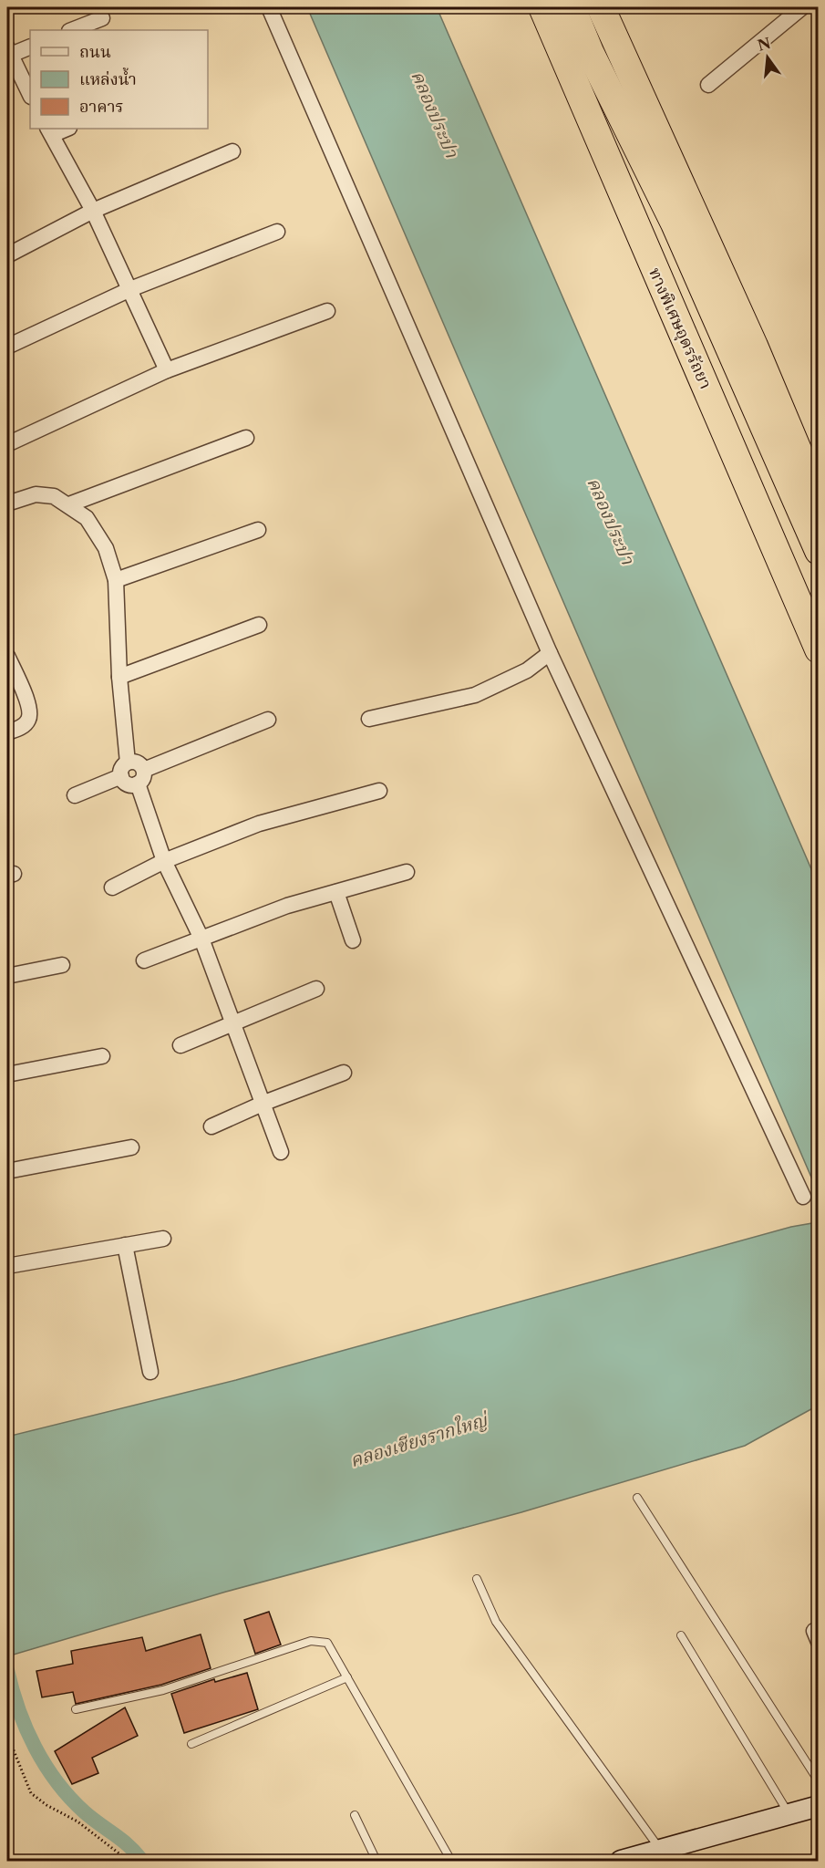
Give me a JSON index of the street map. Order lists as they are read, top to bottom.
{
  "streets": {
    "highway": ["ทางพิเศษอุดรรัถยา"]
  },
  "water": ["คลองประปา", "คลองเชียงรากใหญ่"],
  "legend": ["ถนน", "แหล่งน้ำ", "อาคาร"],
  "north": "top"
}
